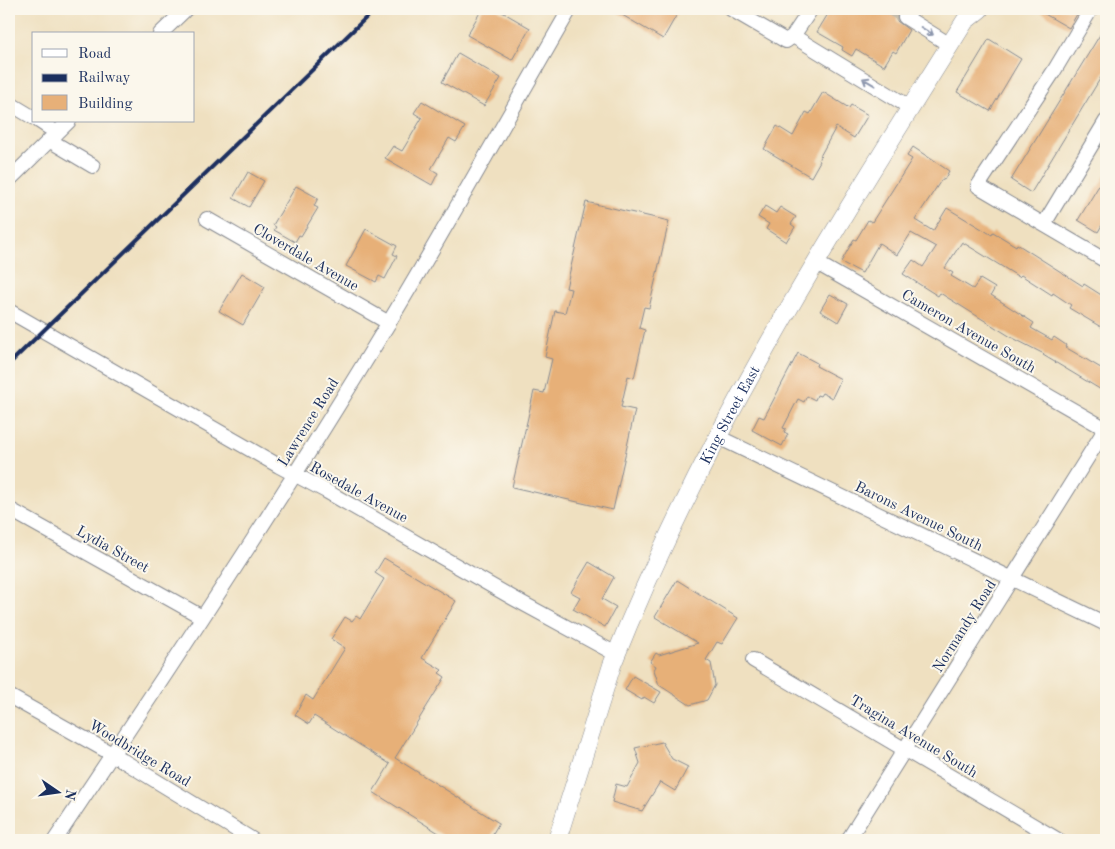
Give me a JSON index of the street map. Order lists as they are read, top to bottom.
{
  "streets": {
    "main road": ["King Street East"],
    "street": [
      "Cloverdale Avenue",
      "Cameron Avenue South",
      "Lawrence Road",
      "Rosedale Avenue",
      "Barons Avenue South",
      "Lydia Street",
      "Normandy Road",
      "Tragina Avenue South",
      "Woodbridge Road"
    ]
  },
  "crossings": [
    ["Cloverdale Avenue", "Lawrence Road"],
    ["Cameron Avenue South", "King Street East"],
    ["Cameron Avenue South", "Normandy Road"],
    ["King Street East", "Rosedale Avenue"],
    ["King Street East", "Barons Avenue South"],
    ["Lawrence Road", "Rosedale Avenue"],
    ["Lawrence Road", "Lydia Street"],
    ["Lawrence Road", "Woodbridge Road"],
    ["Barons Avenue South", "Normandy Road"],
    ["Normandy Road", "Tragina Avenue South"]
  ],
  "legend": ["Road", "Railway", "Building"],
  "north": "right"
}
